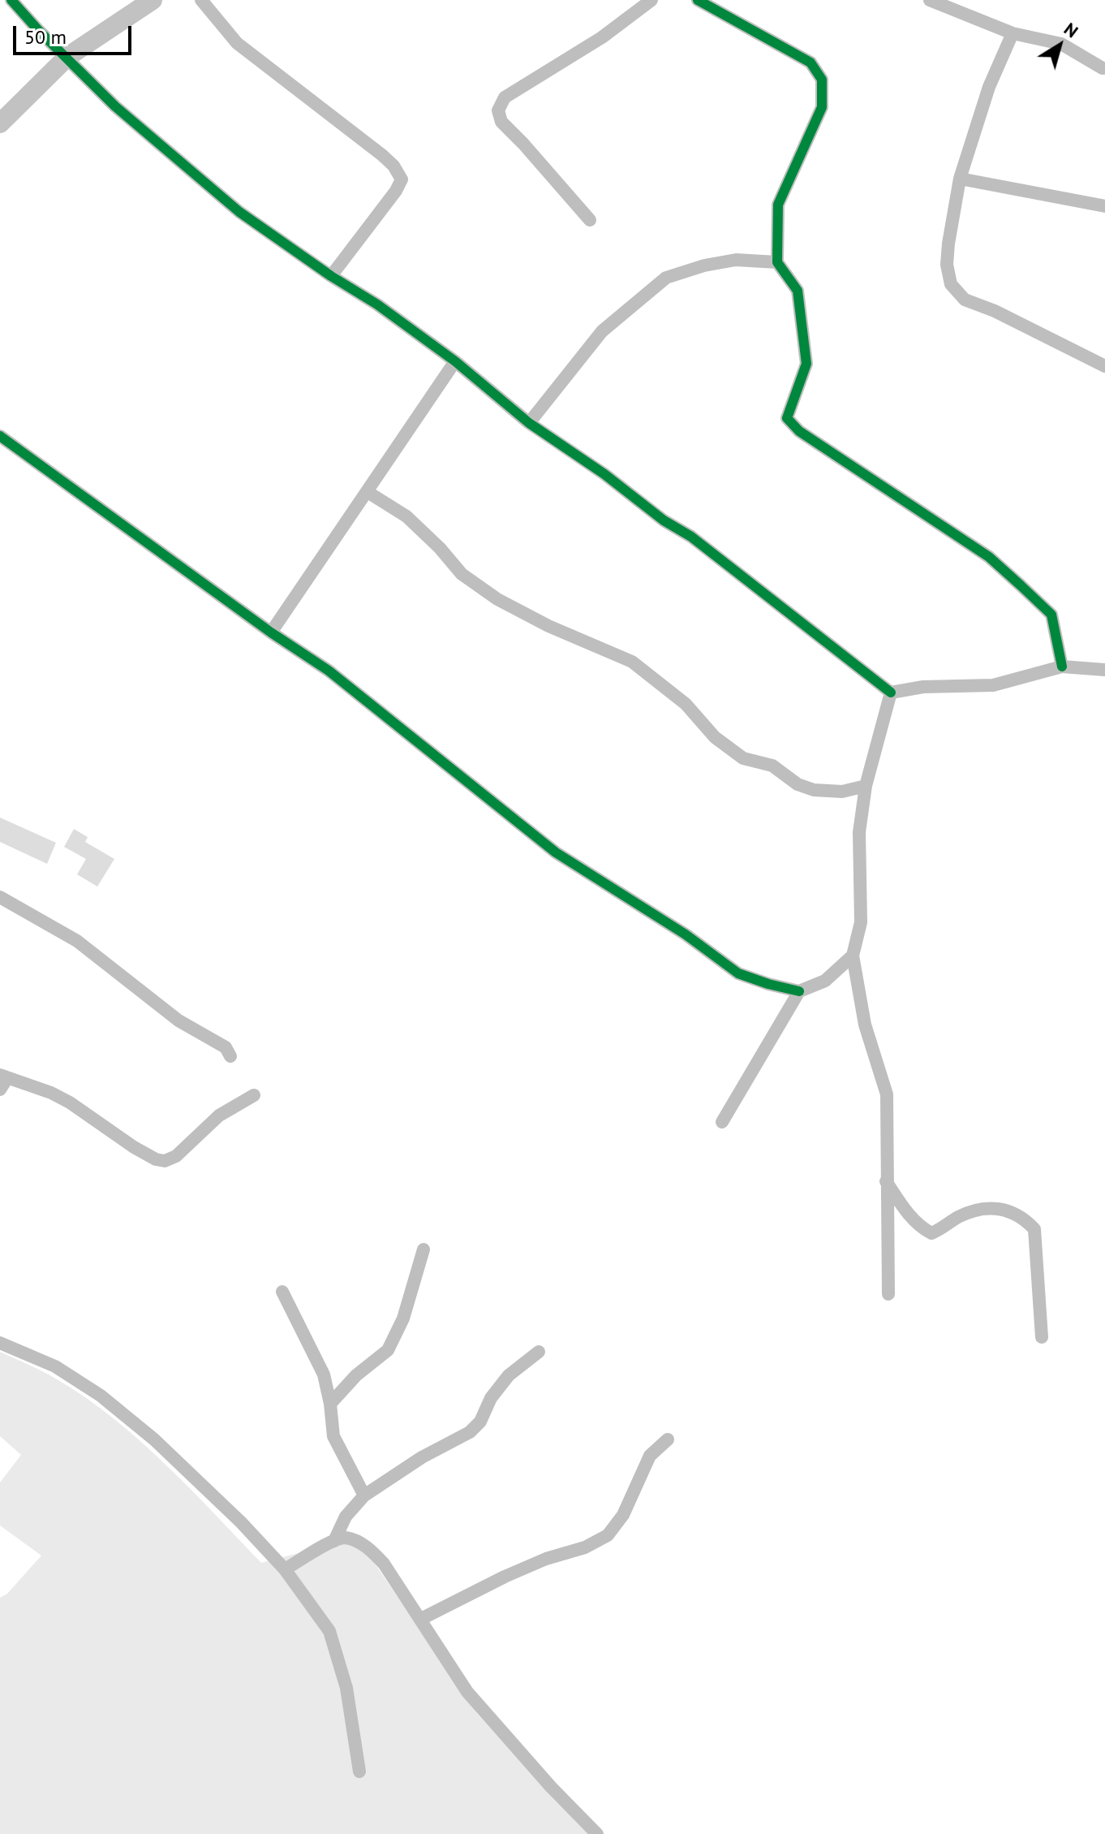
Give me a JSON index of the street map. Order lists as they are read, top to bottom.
{
  "scale_bar": "50 m",
  "north": "top right"
}
